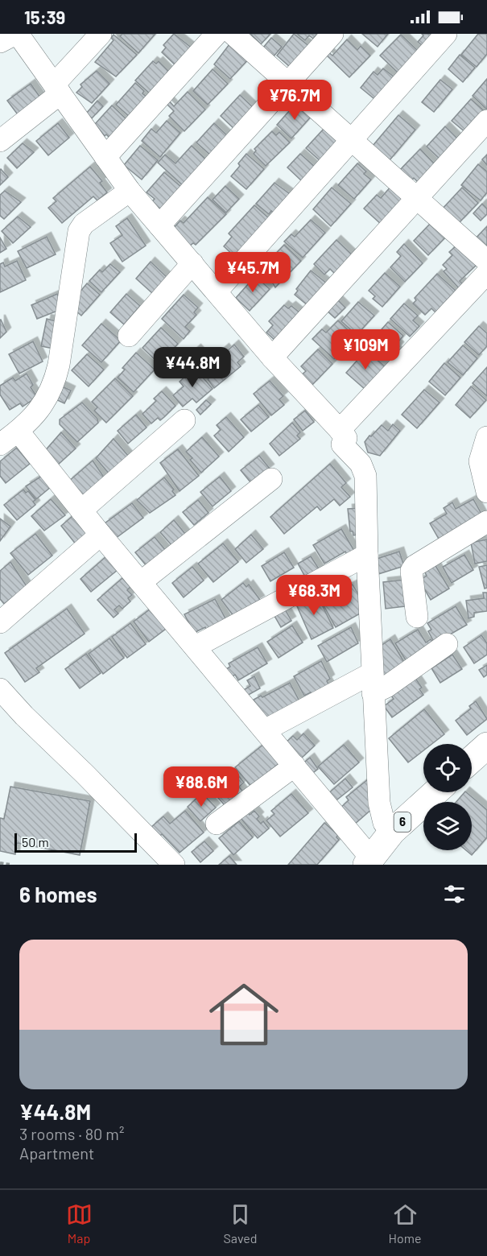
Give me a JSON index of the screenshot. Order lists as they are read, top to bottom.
{
  "streets": {
    "main road": ["6"]
  },
  "scale_bar": "50 m",
  "page": {
    "status": "15:39",
    "price": [
      "¥76.7M",
      "¥45.7M",
      "¥109M",
      "¥44.8M",
      "¥68.3M",
      "¥88.6M"
    ],
    "scale": "50 m",
    "heading": "6 homes",
    "list": [
      {
        "name": "¥44.8M",
        "note": "3 rooms · 80 m² · Apartment"
      }
    ],
    "tabs": ["Map", "Saved", "Home"]
  }
}
